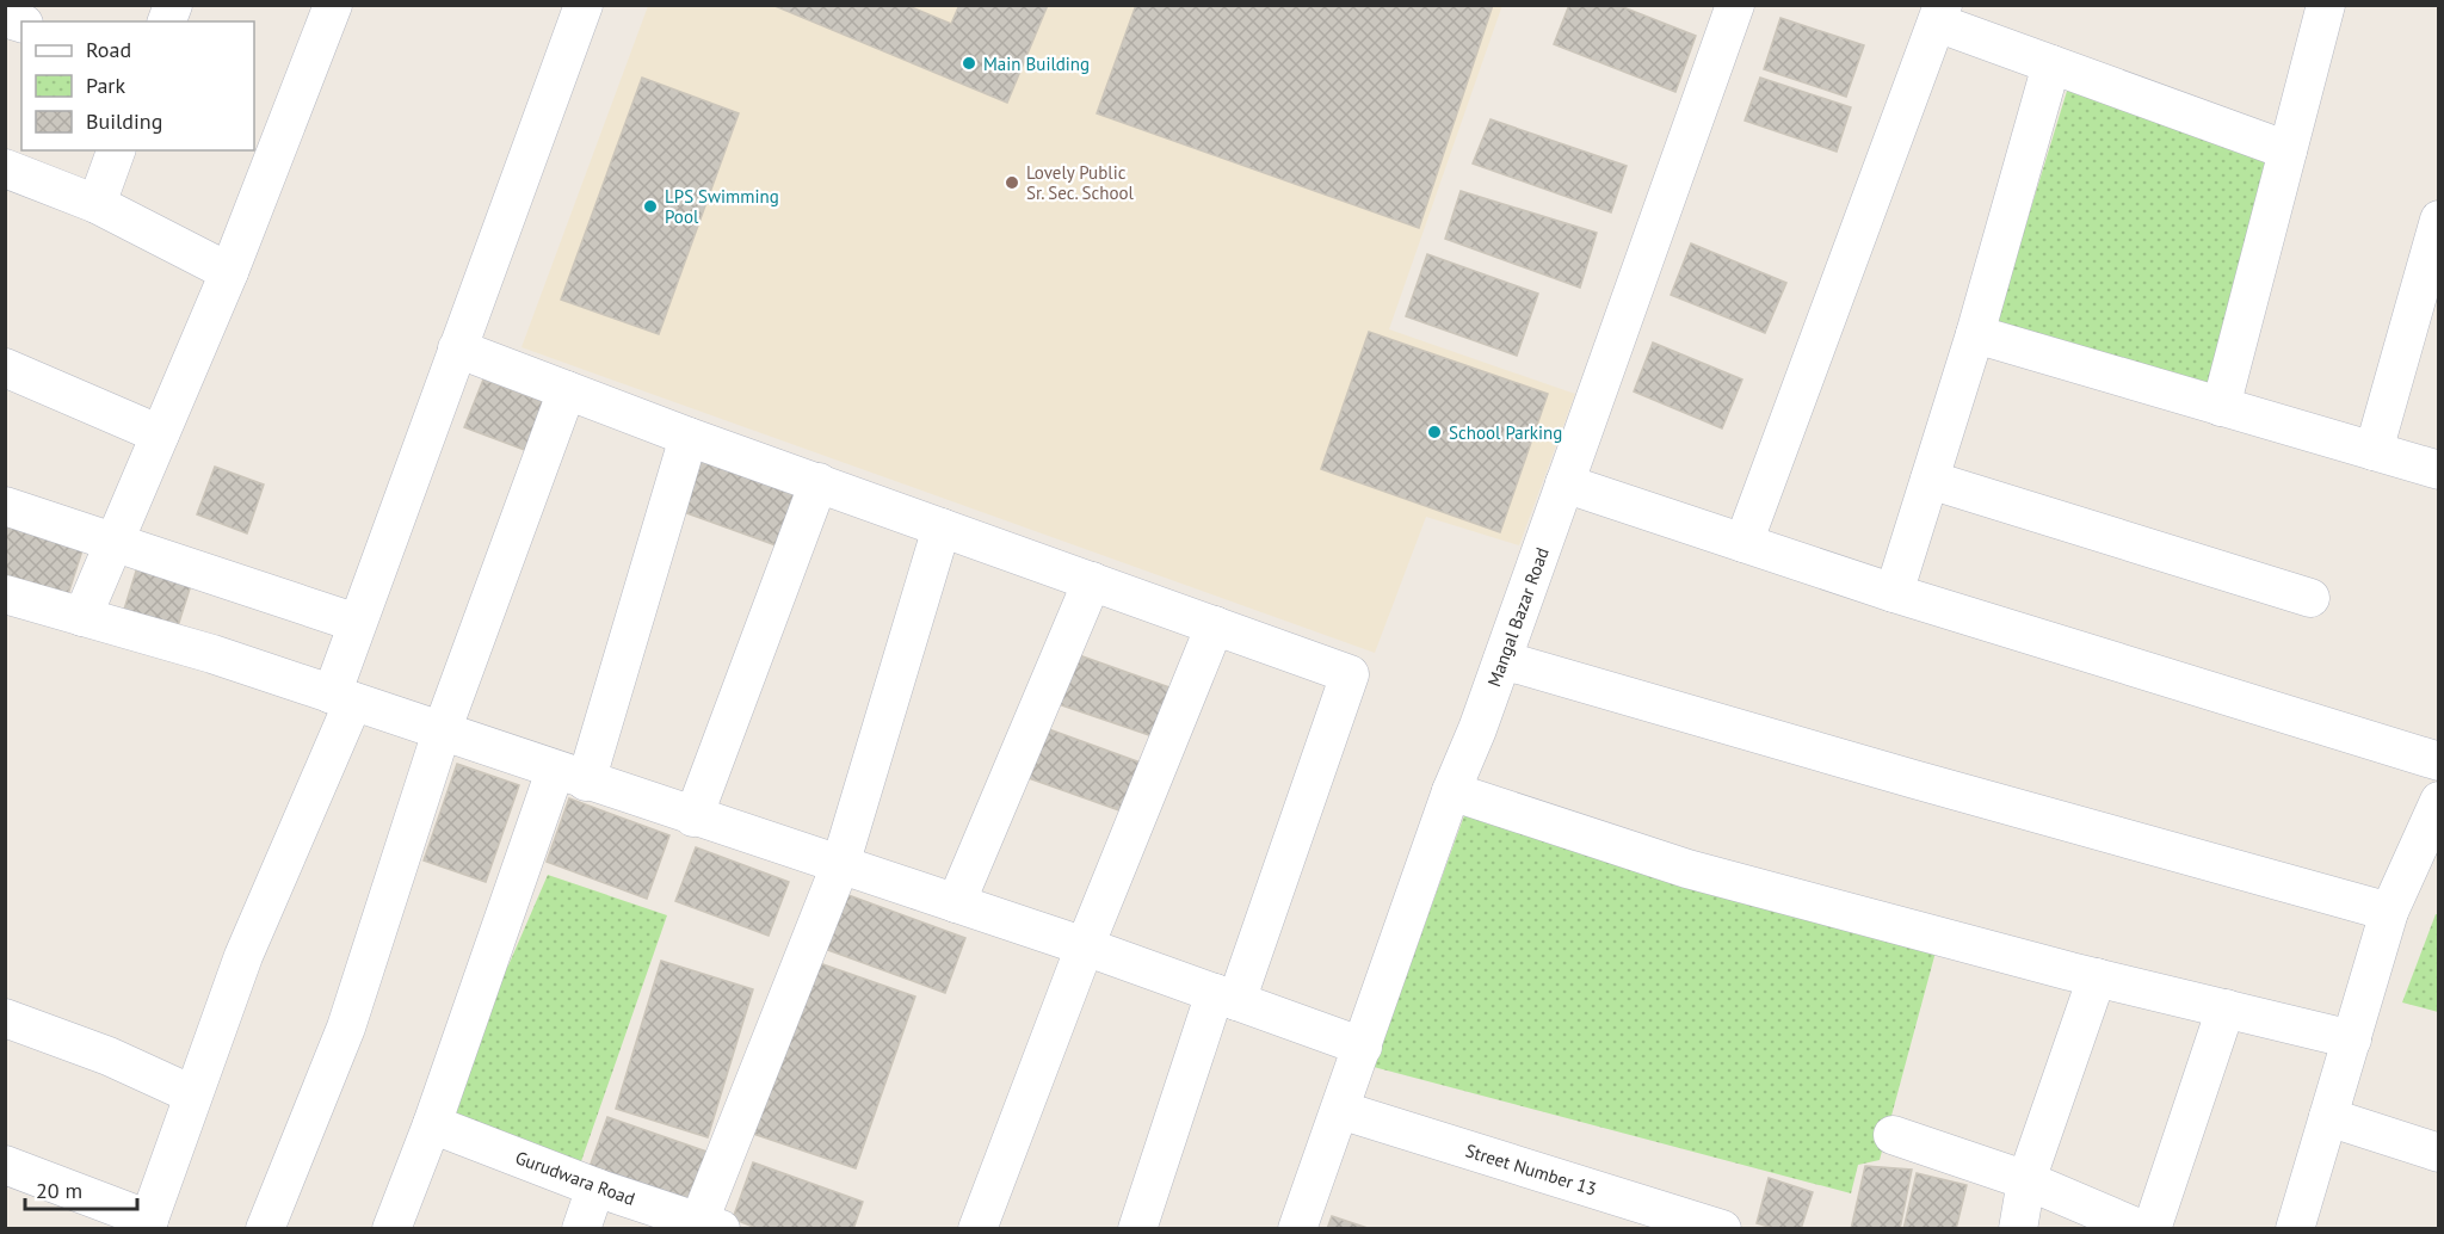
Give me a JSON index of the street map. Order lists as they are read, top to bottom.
{
  "streets": {
    "street": ["Mangal Bazar Road", "Street Number 13", "Gurudwara Road"]
  },
  "crossings": [
    ["Mangal Bazar Road", "Street Number 13"]
  ],
  "places": [
    "Main Building",
    "Lovely Public Sr. Sec. School",
    "LPS Swimming Pool",
    "School Parking"
  ],
  "legend": ["Road", "Park", "Building"],
  "scale_bar": "20 m"
}
